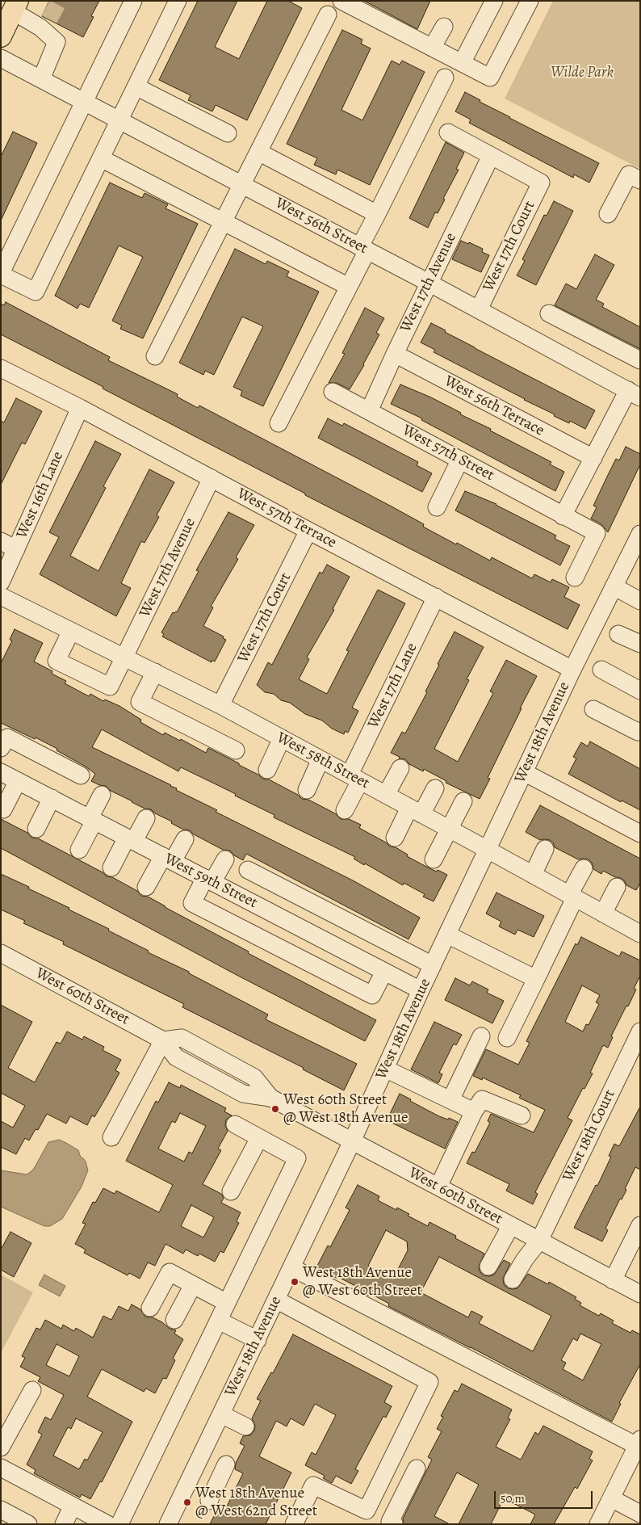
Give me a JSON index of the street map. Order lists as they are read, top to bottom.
{
  "streets": {
    "street": [
      "West 56th Street",
      "West 17th Court",
      "West 17th Avenue",
      "West 56th Terrace",
      "West 57th Street",
      "West 16th Lane",
      "West 57th Terrace",
      "West 17th Lane",
      "West 18th Avenue",
      "West 58th Street",
      "West 59th Street",
      "West 60th Street",
      "West 18th Court"
    ]
  },
  "crossings": [
    ["West 56th Street", "West 17th Court"],
    ["West 56th Street", "West 17th Avenue"],
    ["West 17th Court", "West 17th Avenue"],
    ["West 17th Court", "West 57th Terrace"],
    ["West 17th Court", "West 58th Street"],
    ["West 17th Avenue", "West 56th Terrace"],
    ["West 17th Avenue", "West 57th Street"],
    ["West 17th Avenue", "West 57th Terrace"],
    ["West 17th Avenue", "West 58th Street"],
    ["West 16th Lane", "West 57th Terrace"],
    ["West 57th Terrace", "West 17th Lane"],
    ["West 57th Terrace", "West 18th Avenue"],
    ["West 17th Lane", "West 58th Street"],
    ["West 18th Avenue", "West 58th Street"],
    ["West 18th Avenue", "West 59th Street"],
    ["West 18th Avenue", "West 60th Street"],
    ["West 60th Street", "West 18th Court"]
  ],
  "parks": ["Wilde Park"],
  "places": ["West 60th Street @ West 18th Avenue", "West 18th Avenue @ West 60th Street", "West 18th Avenue @ West 62nd Street"],
  "scale_bar": "50 m"
}
